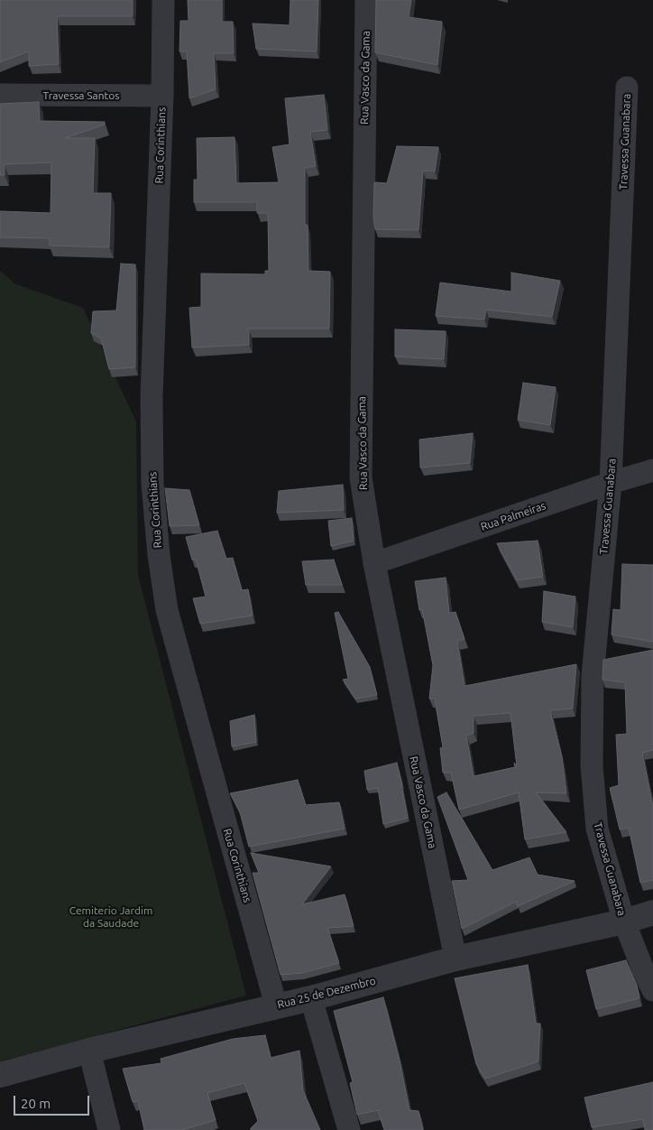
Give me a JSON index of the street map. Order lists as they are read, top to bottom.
{
  "streets": {
    "street": [
      "Rua Vasco da Gama",
      "Travessa Santos",
      "Travessa Guanabara",
      "Rua Corinthians",
      "Rua Palmeiras",
      "Rua 25 de Dezembro"
    ]
  },
  "crossings": [
    ["Rua Vasco da Gama", "Rua Palmeiras"],
    ["Rua Vasco da Gama", "Rua 25 de Dezembro"],
    ["Travessa Santos", "Rua Corinthians"],
    ["Travessa Guanabara", "Rua Palmeiras"],
    ["Travessa Guanabara", "Rua 25 de Dezembro"],
    ["Rua Corinthians", "Rua 25 de Dezembro"]
  ],
  "parks": ["Cemiterio Jardim da Saudade"],
  "scale_bar": "20 m"
}
